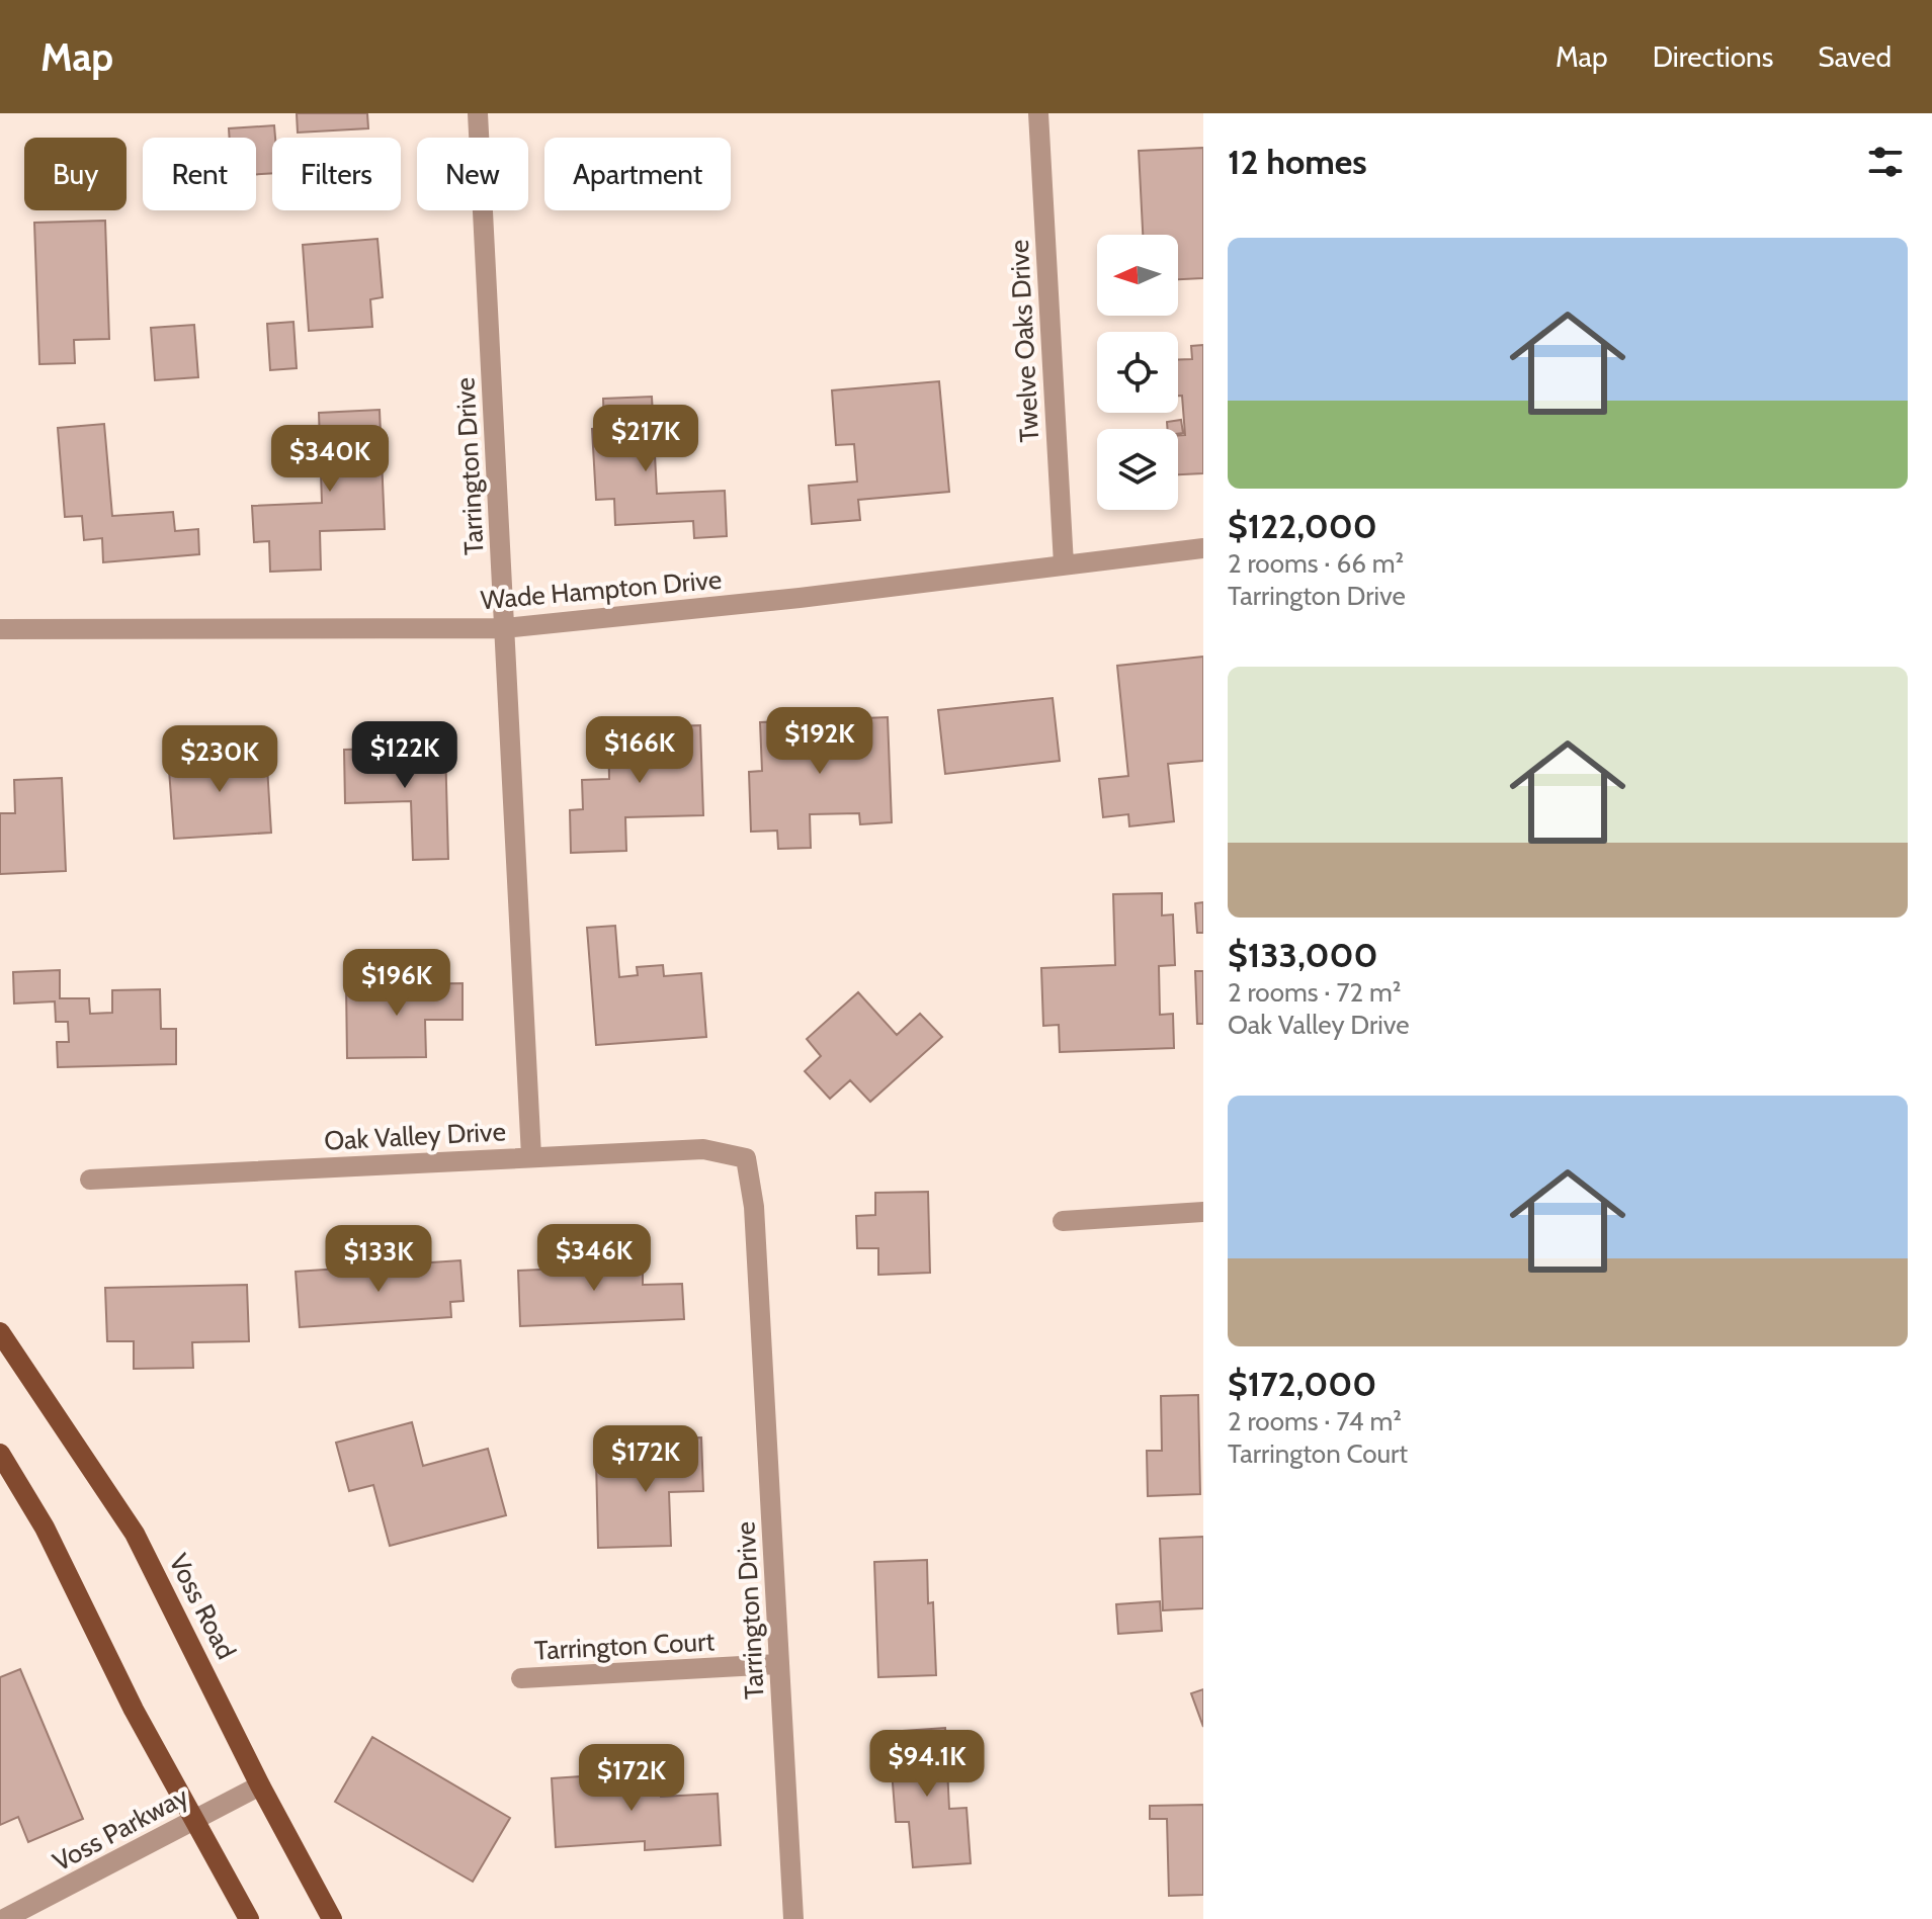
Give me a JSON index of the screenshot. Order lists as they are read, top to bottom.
{
  "streets": {
    "main road": ["Voss Road"],
    "street": [
      "Twelve Oaks Drive",
      "Tarrington Drive",
      "Wade Hampton Drive",
      "Oak Valley Drive",
      "Tarrington Court",
      "Voss Parkway"
    ]
  },
  "crossings": [
    ["Twelve Oaks Drive", "Wade Hampton Drive"],
    ["Tarrington Drive", "Wade Hampton Drive"],
    ["Tarrington Drive", "Oak Valley Drive"],
    ["Tarrington Drive", "Tarrington Court"],
    ["Voss Road", "Voss Parkway"]
  ],
  "north": "left",
  "page": {
    "header": "Map",
    "nav": ["Map", "Directions", "Saved"],
    "heading": "12 homes",
    "chip": [
      "Buy",
      "Rent",
      "Filters",
      "New",
      "Apartment"
    ],
    "list": [
      {
        "name": "$122,000",
        "note": "2 rooms · 66 m² · Tarrington Drive"
      },
      {
        "name": "$133,000",
        "note": "2 rooms · 72 m² · Oak Valley Drive"
      },
      {
        "name": "$172,000",
        "note": "2 rooms · 74 m² · Tarrington Court"
      }
    ],
    "price": [
      "$217K",
      "$340K",
      "$192K",
      "$166K",
      "$122K",
      "$230K",
      "$196K",
      "$346K",
      "$133K",
      "$172K",
      "$94.1K",
      "$172K"
    ]
  }
}
